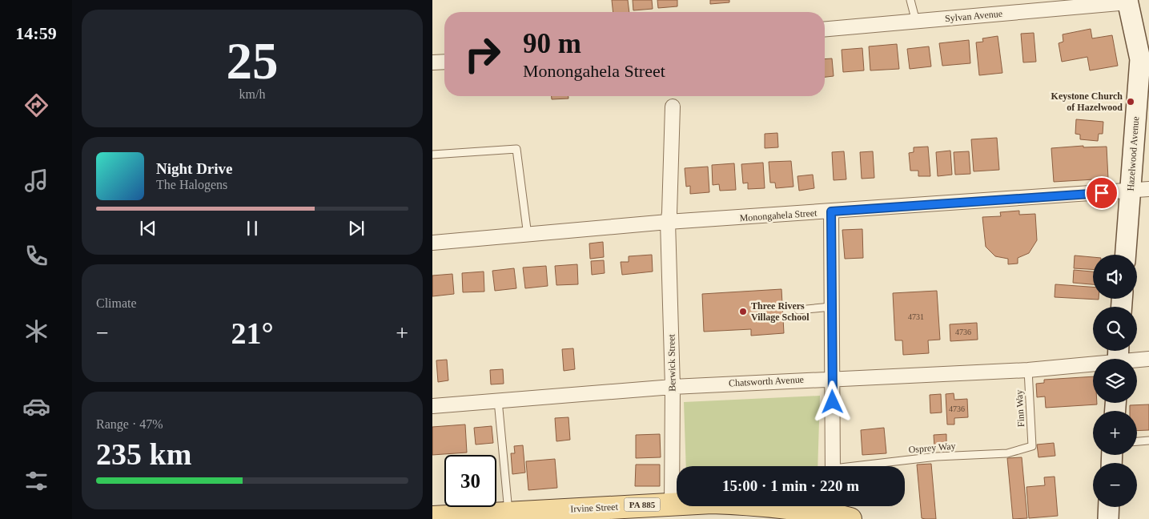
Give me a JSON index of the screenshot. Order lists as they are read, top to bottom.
{
  "streets": {
    "main road": ["Hazelwood Avenue", "PA 885", "Irvine Street"],
    "street": [
      "Sylvan Avenue",
      "Monongahela Street",
      "Berwick Street",
      "Chatsworth Avenue"
    ],
    "lane": ["Finn Way", "Osprey Way"]
  },
  "crossings": [
    ["Sylvan Avenue", "Hazelwood Avenue"],
    ["Hazelwood Avenue", "Monongahela Street"],
    ["Monongahela Street", "Berwick Street"],
    ["Berwick Street", "Chatsworth Avenue"],
    ["Berwick Street", "Irvine Street"],
    ["Chatsworth Avenue", "Finn Way"],
    ["Finn Way", "Osprey Way"]
  ],
  "places": ["Keystone Church of Hazelwood", "Three Rivers Village School"],
  "house_numbers": ["4731", "4736", "4736"],
  "page": {
    "tabs": "14:59",
    "tile": [
      ["25", "km/h"],
      "Climate",
      ["Range · 47%", "235 km"]
    ],
    "turn": ["90 m", "Monongahela Street"],
    "song": ["Night Drive", "The Halogens"],
    "map_buttons": ["+", "−"],
    "heat": ["−", "21°", "+"],
    "limit": "30",
    "trip": "15:00 · 1 min · 220 m"
  }
}
